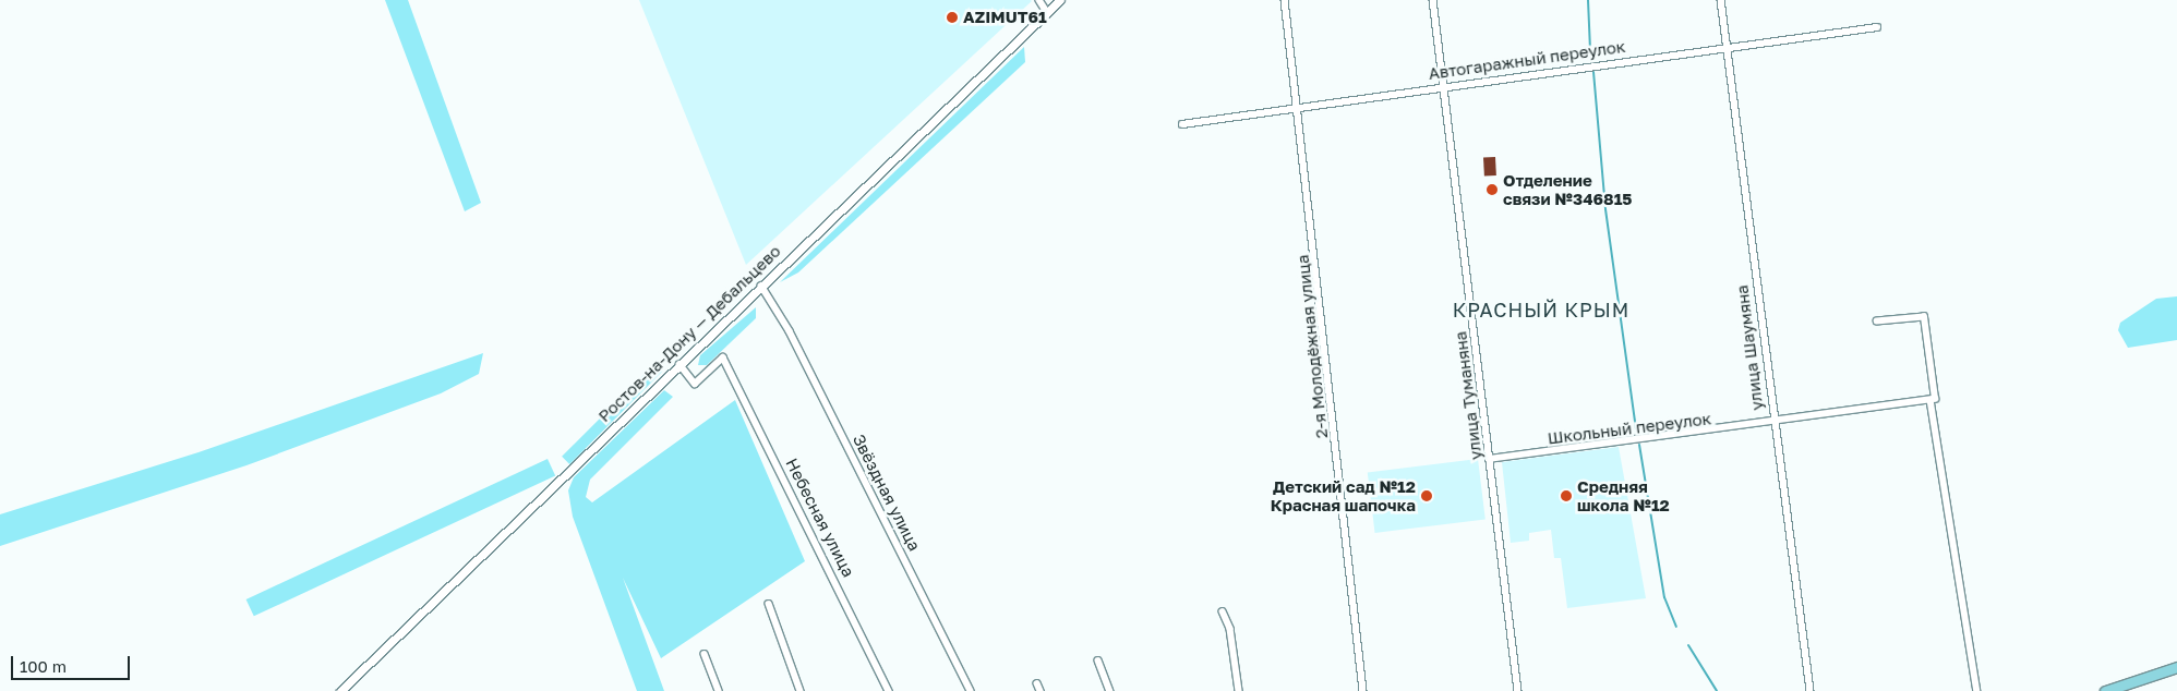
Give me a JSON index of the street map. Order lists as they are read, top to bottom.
{
  "streets": {
    "street": [
      "Автогаражный переулок",
      "Ростов-на-Дону — Дебальцево",
      "2-я Молодёжная улица",
      "улица Шаумяна",
      "улица Туманяна",
      "Школьный переулок",
      "Звёздная улица",
      "Небесная улица"
    ]
  },
  "crossings": [
    ["Автогаражный переулок", "2-я Молодёжная улица"],
    ["Автогаражный переулок", "улица Шаумяна"],
    ["Автогаражный переулок", "улица Туманяна"],
    ["Ростов-на-Дону — Дебальцево", "Звёздная улица"],
    ["Ростов-на-Дону — Дебальцево", "Небесная улица"],
    ["улица Шаумяна", "Школьный переулок"],
    ["улица Туманяна", "Школьный переулок"]
  ],
  "districts": ["КРАСНЫЙ КРЫМ"],
  "places": [
    "AZIMUT61",
    "Отделение связи №346815",
    "Детский сад №12 Красная шапочка",
    "Средняя школа №12"
  ],
  "scale_bar": "100 m"
}
